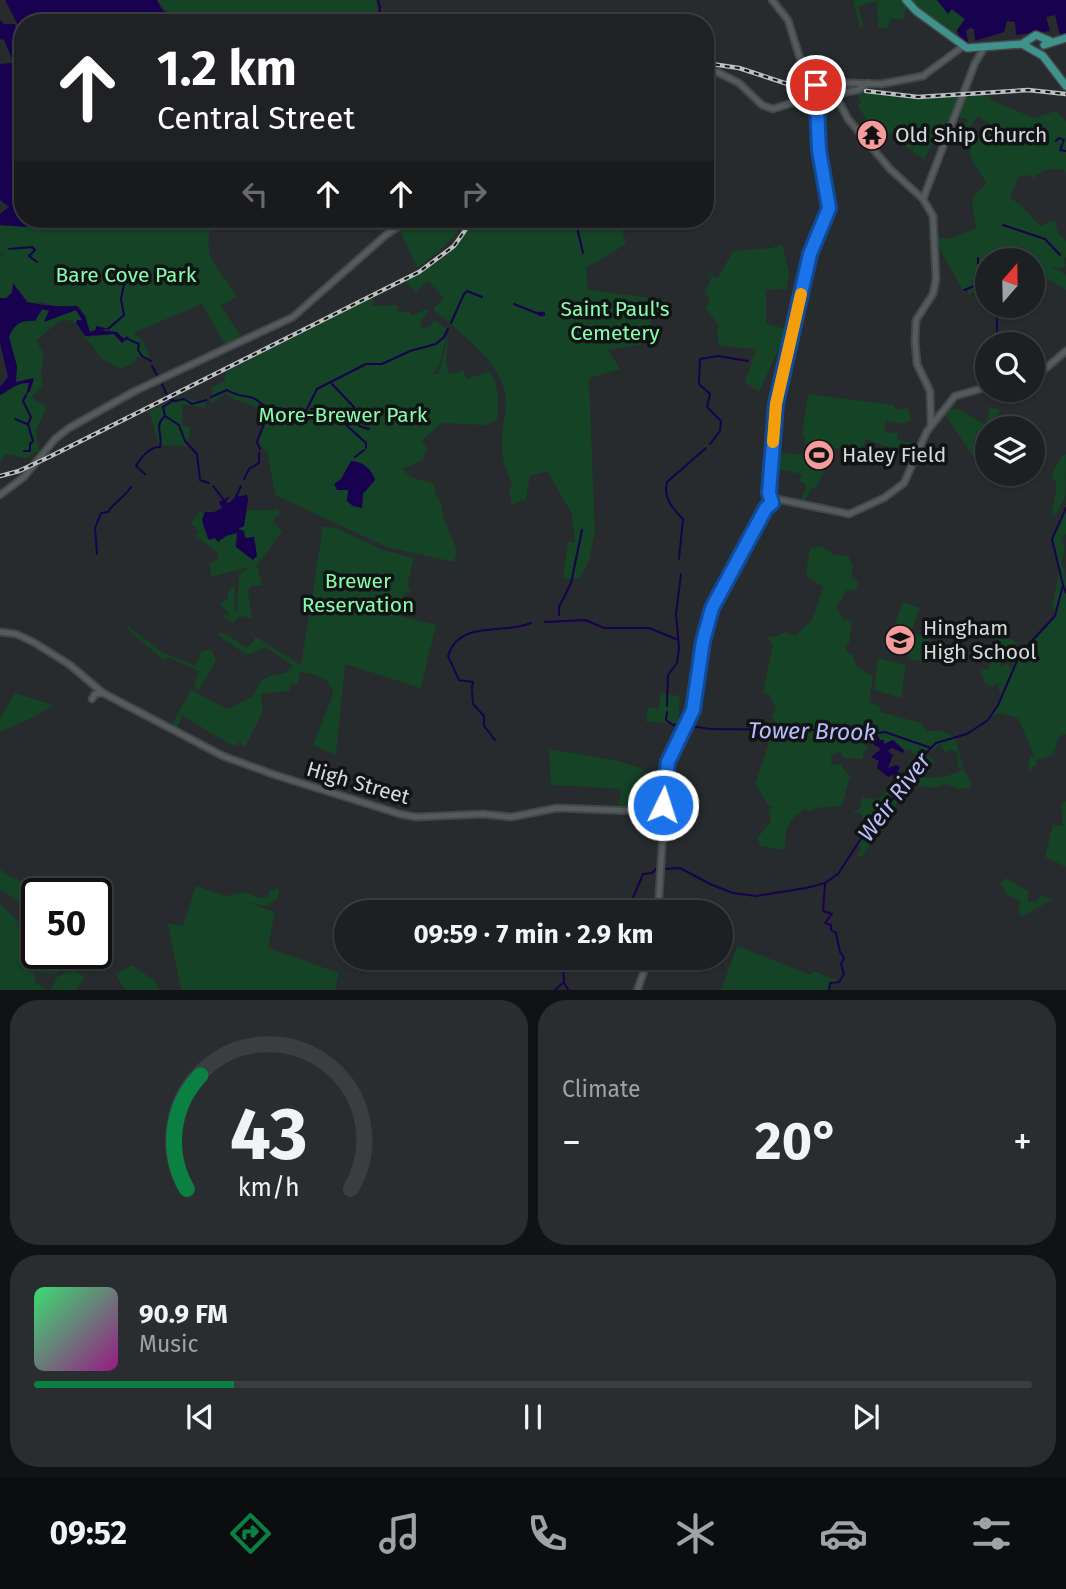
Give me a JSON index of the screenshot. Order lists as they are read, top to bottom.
{
  "streets": {
    "main road": ["High Street"]
  },
  "water": ["Tower Brook", "Weir River"],
  "parks": [
    "Bare Cove Park",
    "Saint Paul's Cemetery",
    "More-Brewer Park",
    "Brewer Reservation"
  ],
  "places": {
    "temple": ["Old Ship Church"],
    "sports": ["Haley Field"],
    "school or university": ["Hingham High School"]
  },
  "north": "top",
  "page": {
    "turn": ["1.2 km", "Central Street"],
    "limit": "50",
    "trip": "09:59 · 7 min · 2.9 km",
    "tile": "Climate",
    "heat": ["−", "20°", "+"],
    "song": ["90.9 FM", "Music"],
    "tabs": "09:52",
    "gauge": ["43", "km/h"]
  }
}
